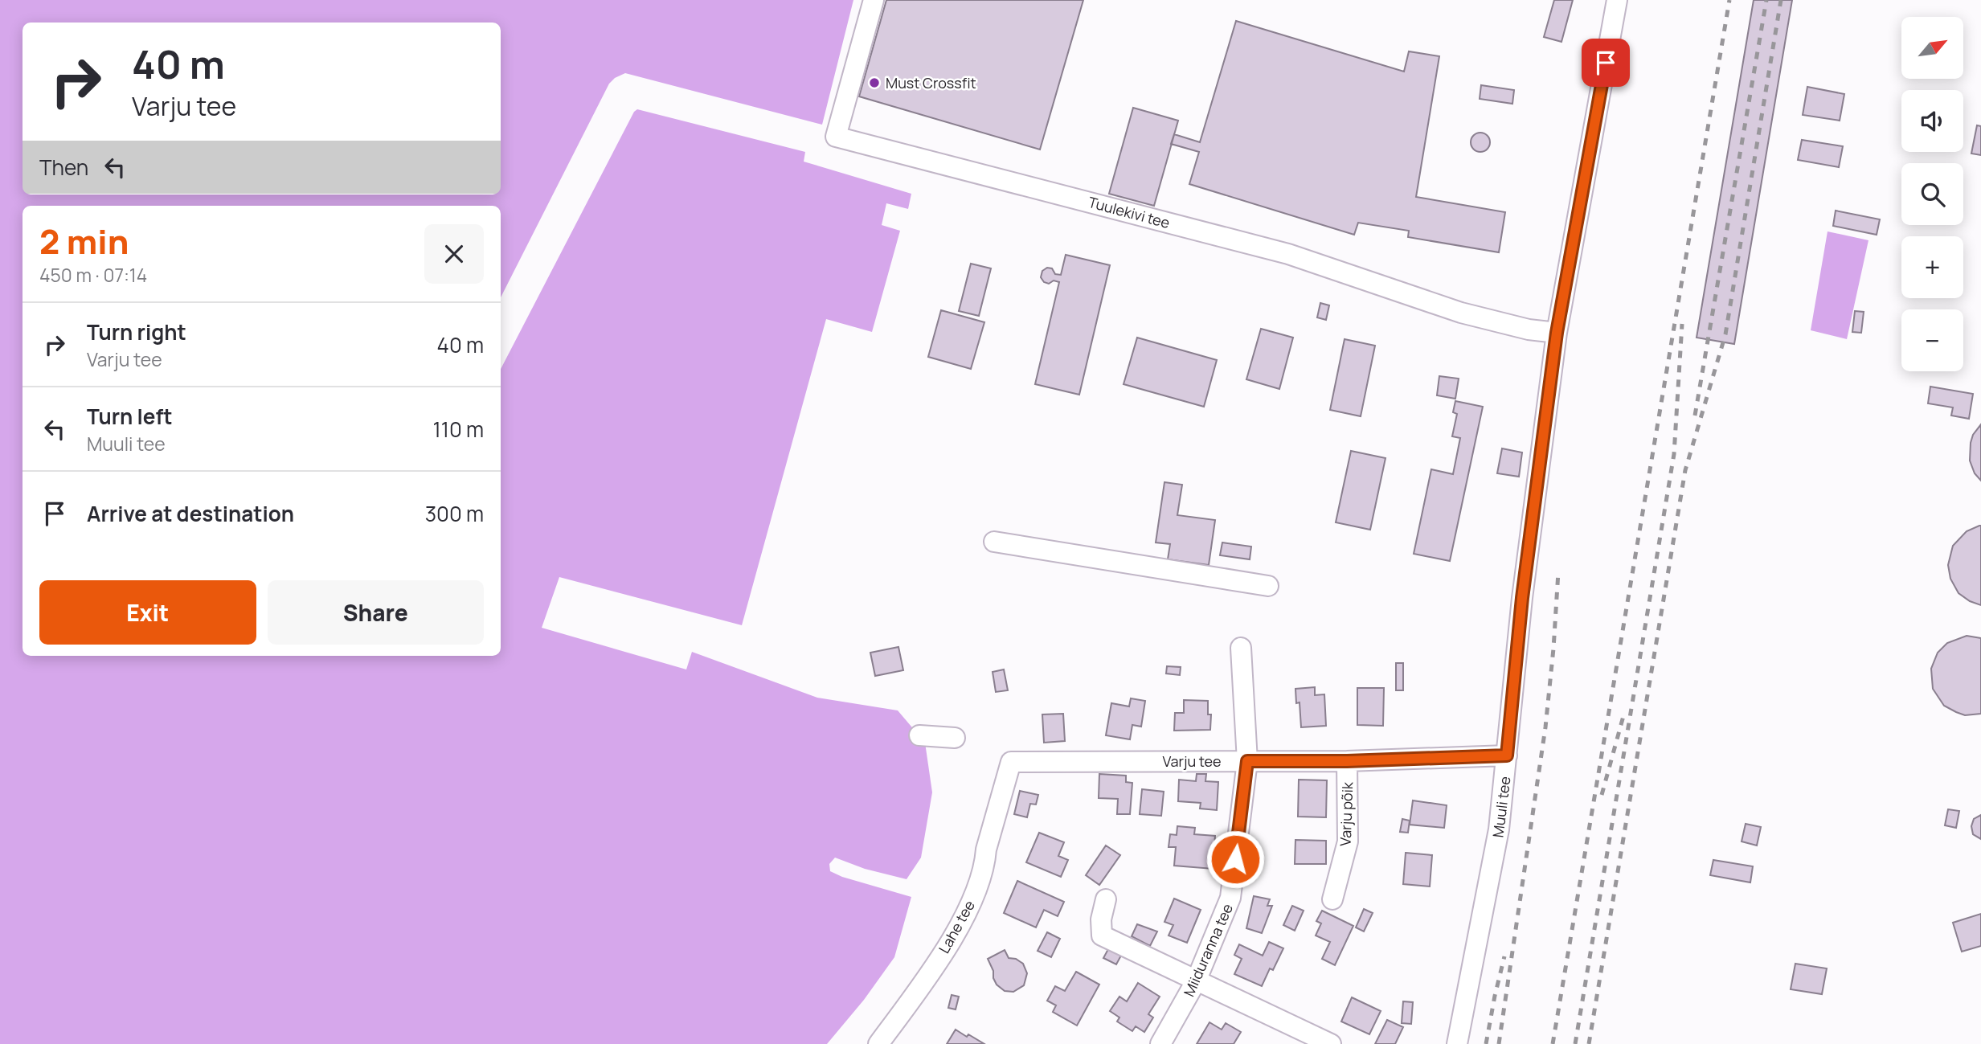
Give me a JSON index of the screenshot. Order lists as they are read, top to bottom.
{
  "streets": {
    "street": [
      "Tuulekivi tee",
      "Varju tee",
      "Muuli tee",
      "Varju põik",
      "Lahe tee",
      "Miiduranna tee"
    ]
  },
  "crossings": [
    ["Tuulekivi tee", "Muuli tee"],
    ["Varju tee", "Muuli tee"],
    ["Varju tee", "Varju põik"],
    ["Varju tee", "Lahe tee"],
    ["Varju tee", "Miiduranna tee"]
  ],
  "places": ["Must Crossfit"],
  "north": "top right",
  "page": {
    "map_buttons": ["+", "−"],
    "turn": ["40 m", "Varju tee"],
    "then": "Then",
    "heading": ["2 min", "450 m · 07:14"],
    "list": [
      {
        "name": "Turn right",
        "note": "Varju tee",
        "value": "40 m"
      },
      {
        "name": "Turn left",
        "note": "Muuli tee",
        "value": "110 m"
      },
      {
        "name": "Arrive at destination",
        "value": "300 m"
      }
    ],
    "buttons": ["Exit", "Share"]
  }
}
